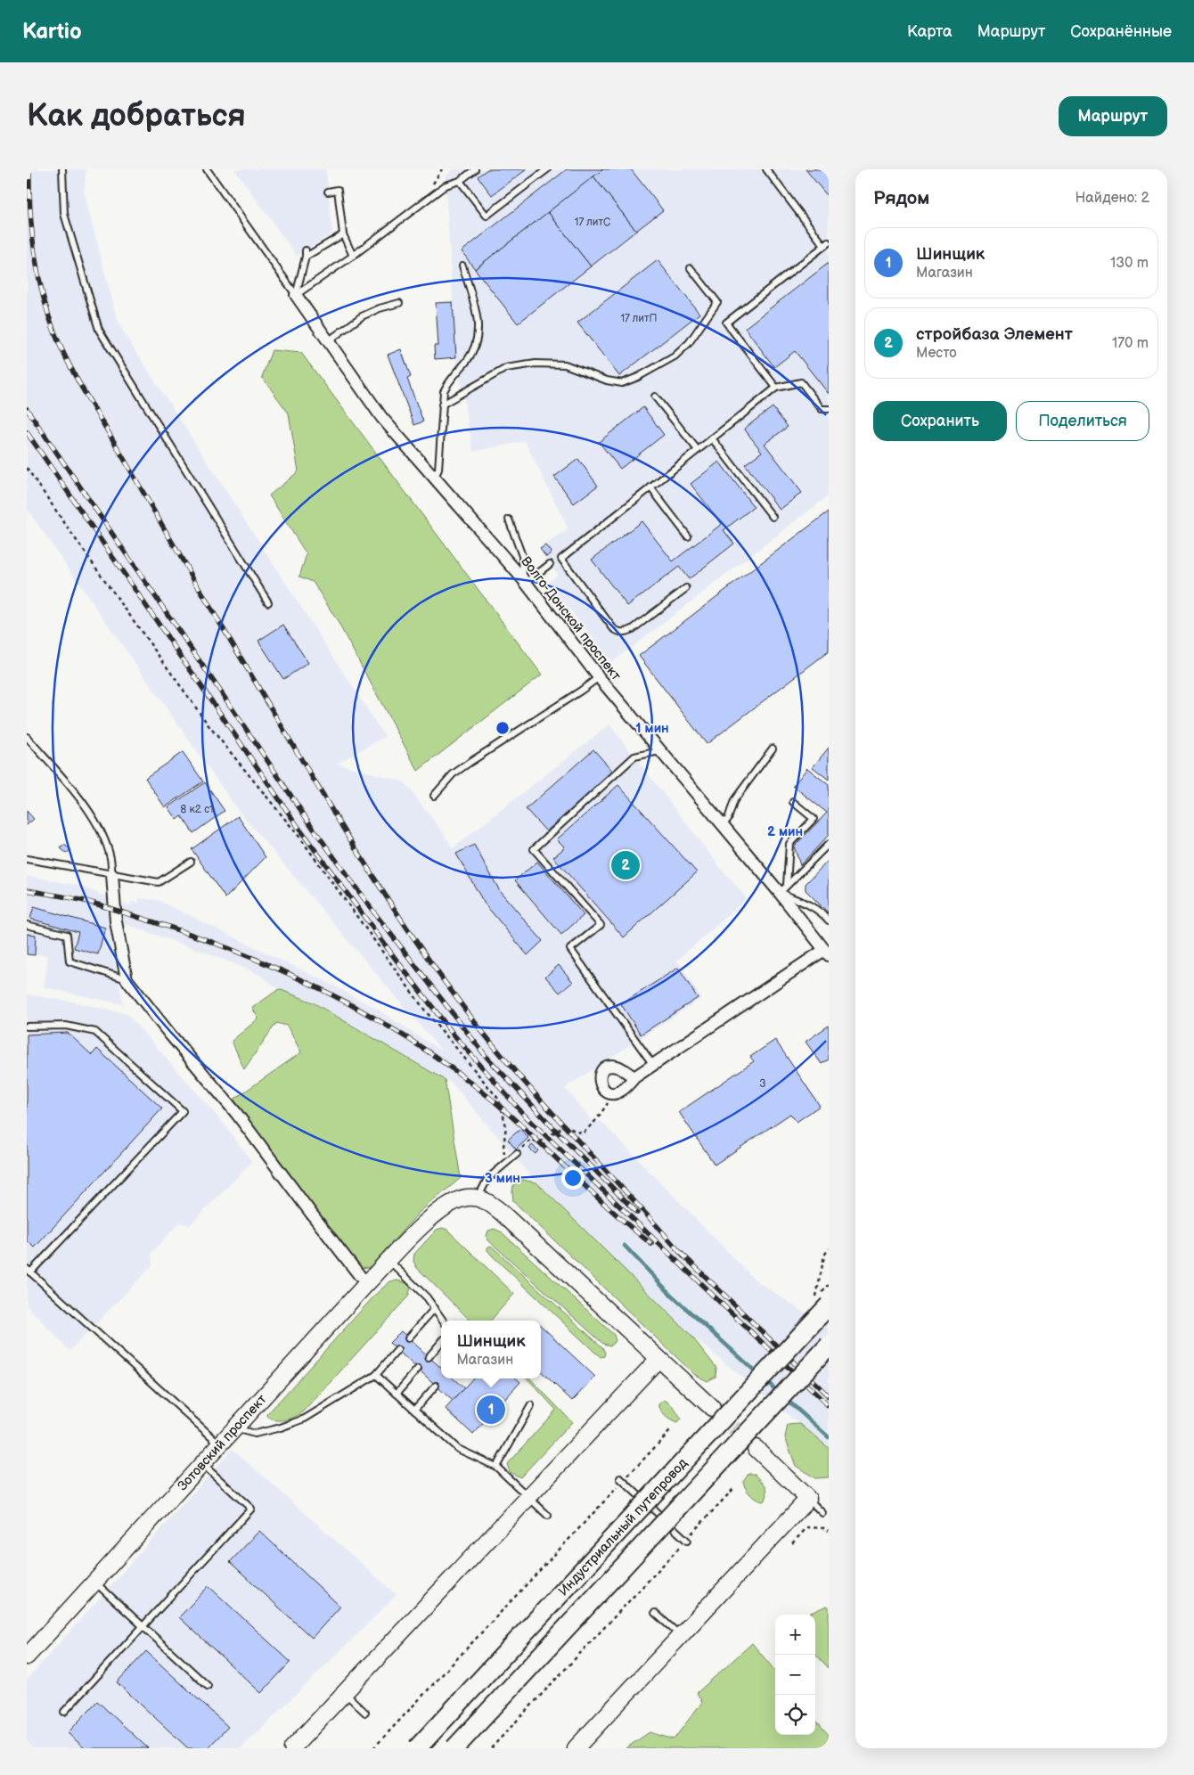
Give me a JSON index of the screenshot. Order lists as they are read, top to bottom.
{
  "streets": {
    "main road": ["Индустриальный путепровод"],
    "street": ["Волго-Донской проспект", "Зотовский проспект"]
  },
  "house_numbers": [
    "17 литС",
    "17 литП",
    "8 к2 с1",
    "3"
  ],
  "page": {
    "header": "Kartio",
    "nav": ["Карта", "Маршрут", "Сохранённые"],
    "buttons": [
      "Маршрут",
      ["Сохранить", "Поделиться"]
    ],
    "title": "Как добраться",
    "heading": ["Рядом", "Найдено: 2"],
    "list": [
      {
        "mark": "1",
        "name": "Шинщик",
        "note": "Магазин",
        "value": "130 m"
      },
      {
        "mark": "2",
        "name": "стройбаза Элемент",
        "note": "Место",
        "value": "170 m"
      }
    ],
    "pins": ["2", "1"],
    "popup": ["Шинщик", "Магазин"],
    "map_buttons": ["+", "−"]
  },
  "rings": ["1 мин", "2 мин", "3 мин"]
}
